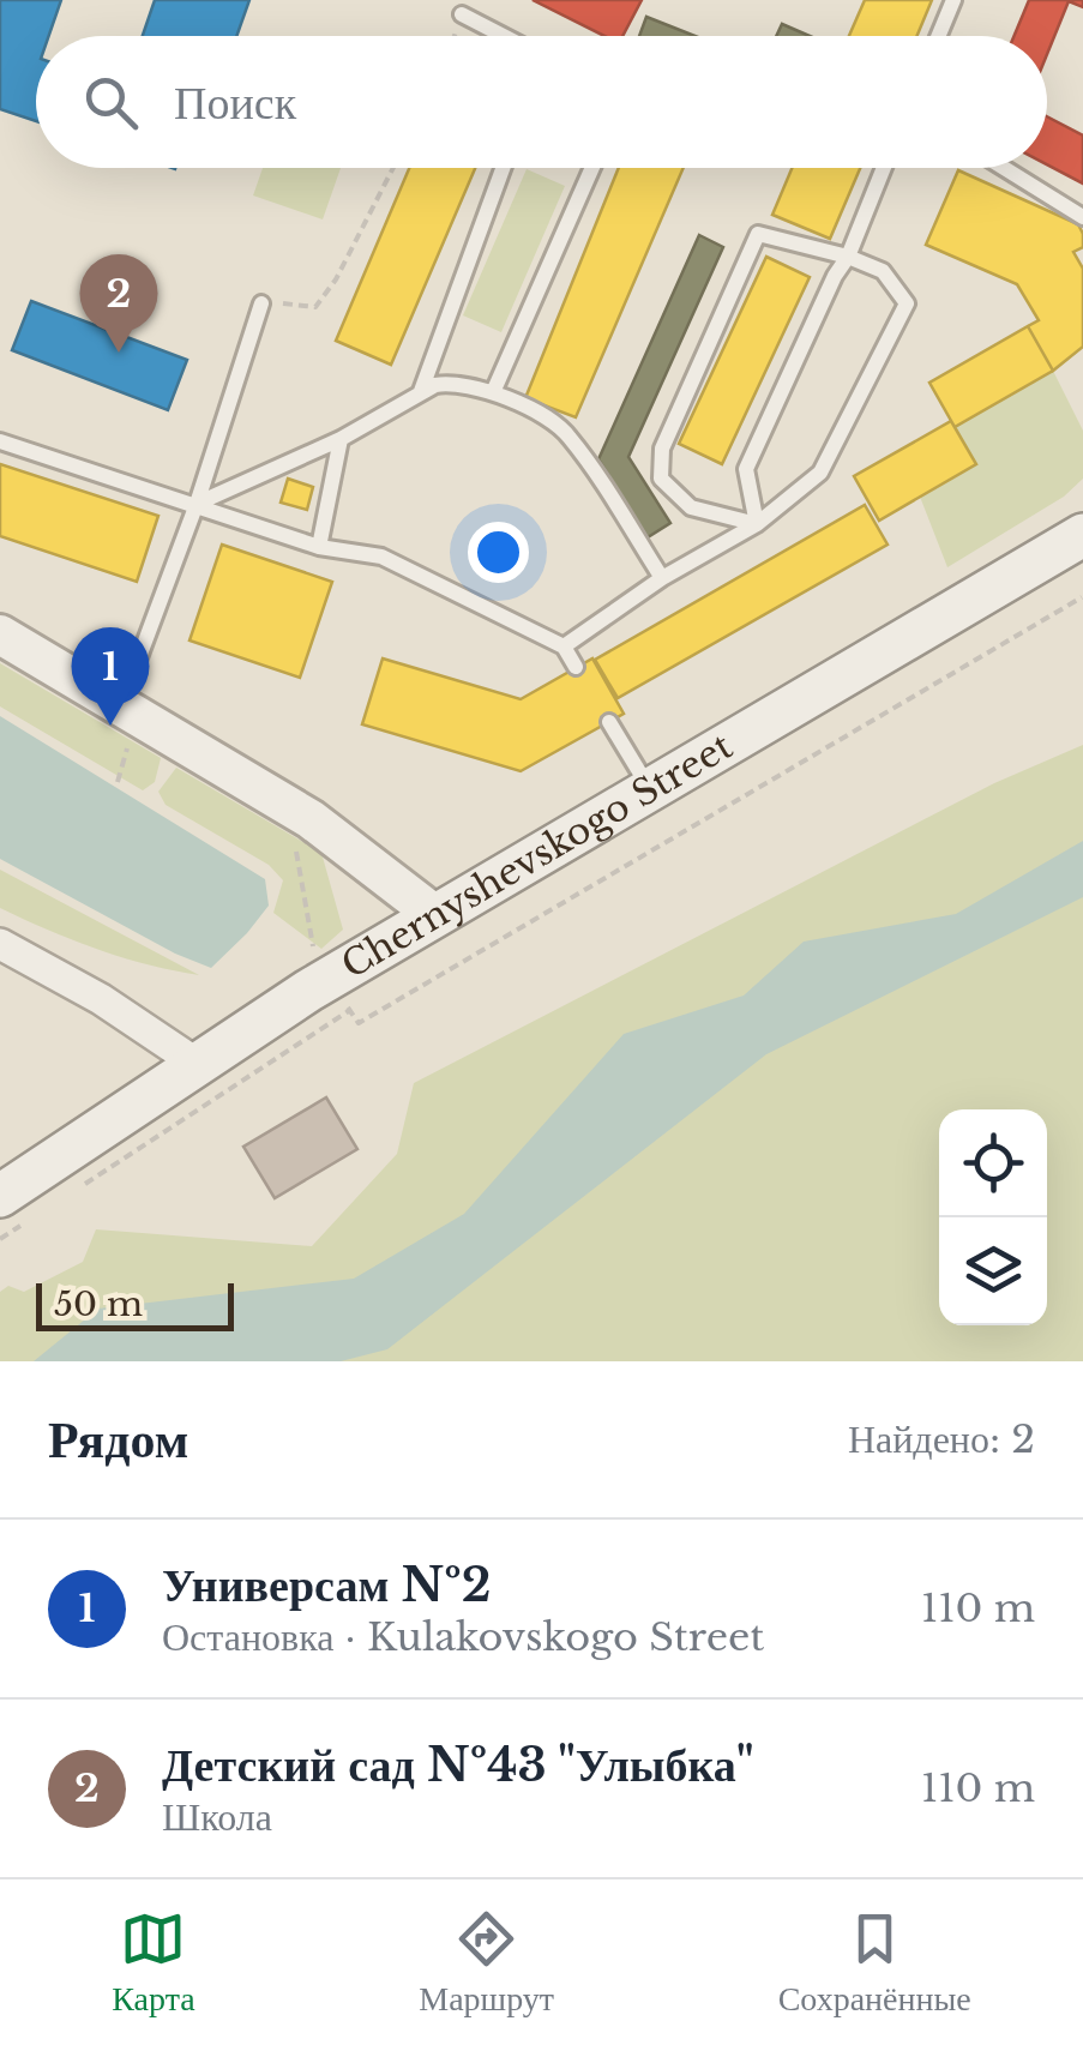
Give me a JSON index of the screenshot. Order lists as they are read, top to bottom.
{
  "streets": {
    "main road": ["Chernyshevskogo Street"]
  },
  "scale_bar": "50 m",
  "page": {
    "search": "Поиск",
    "pins": ["2", "1"],
    "scale": "50 m",
    "heading": ["Рядом", "Найдено: 2"],
    "list": [
      {
        "mark": "1",
        "name": "Универсам №2",
        "note": "Остановка · Kulakovskogo Street",
        "value": "110 m"
      },
      {
        "mark": "2",
        "name": "Детский сад №43 \"Улыбка\"",
        "note": "Школа",
        "value": "110 m"
      }
    ],
    "nav": ["Карта", "Маршрут", "Сохранённые"]
  }
}
